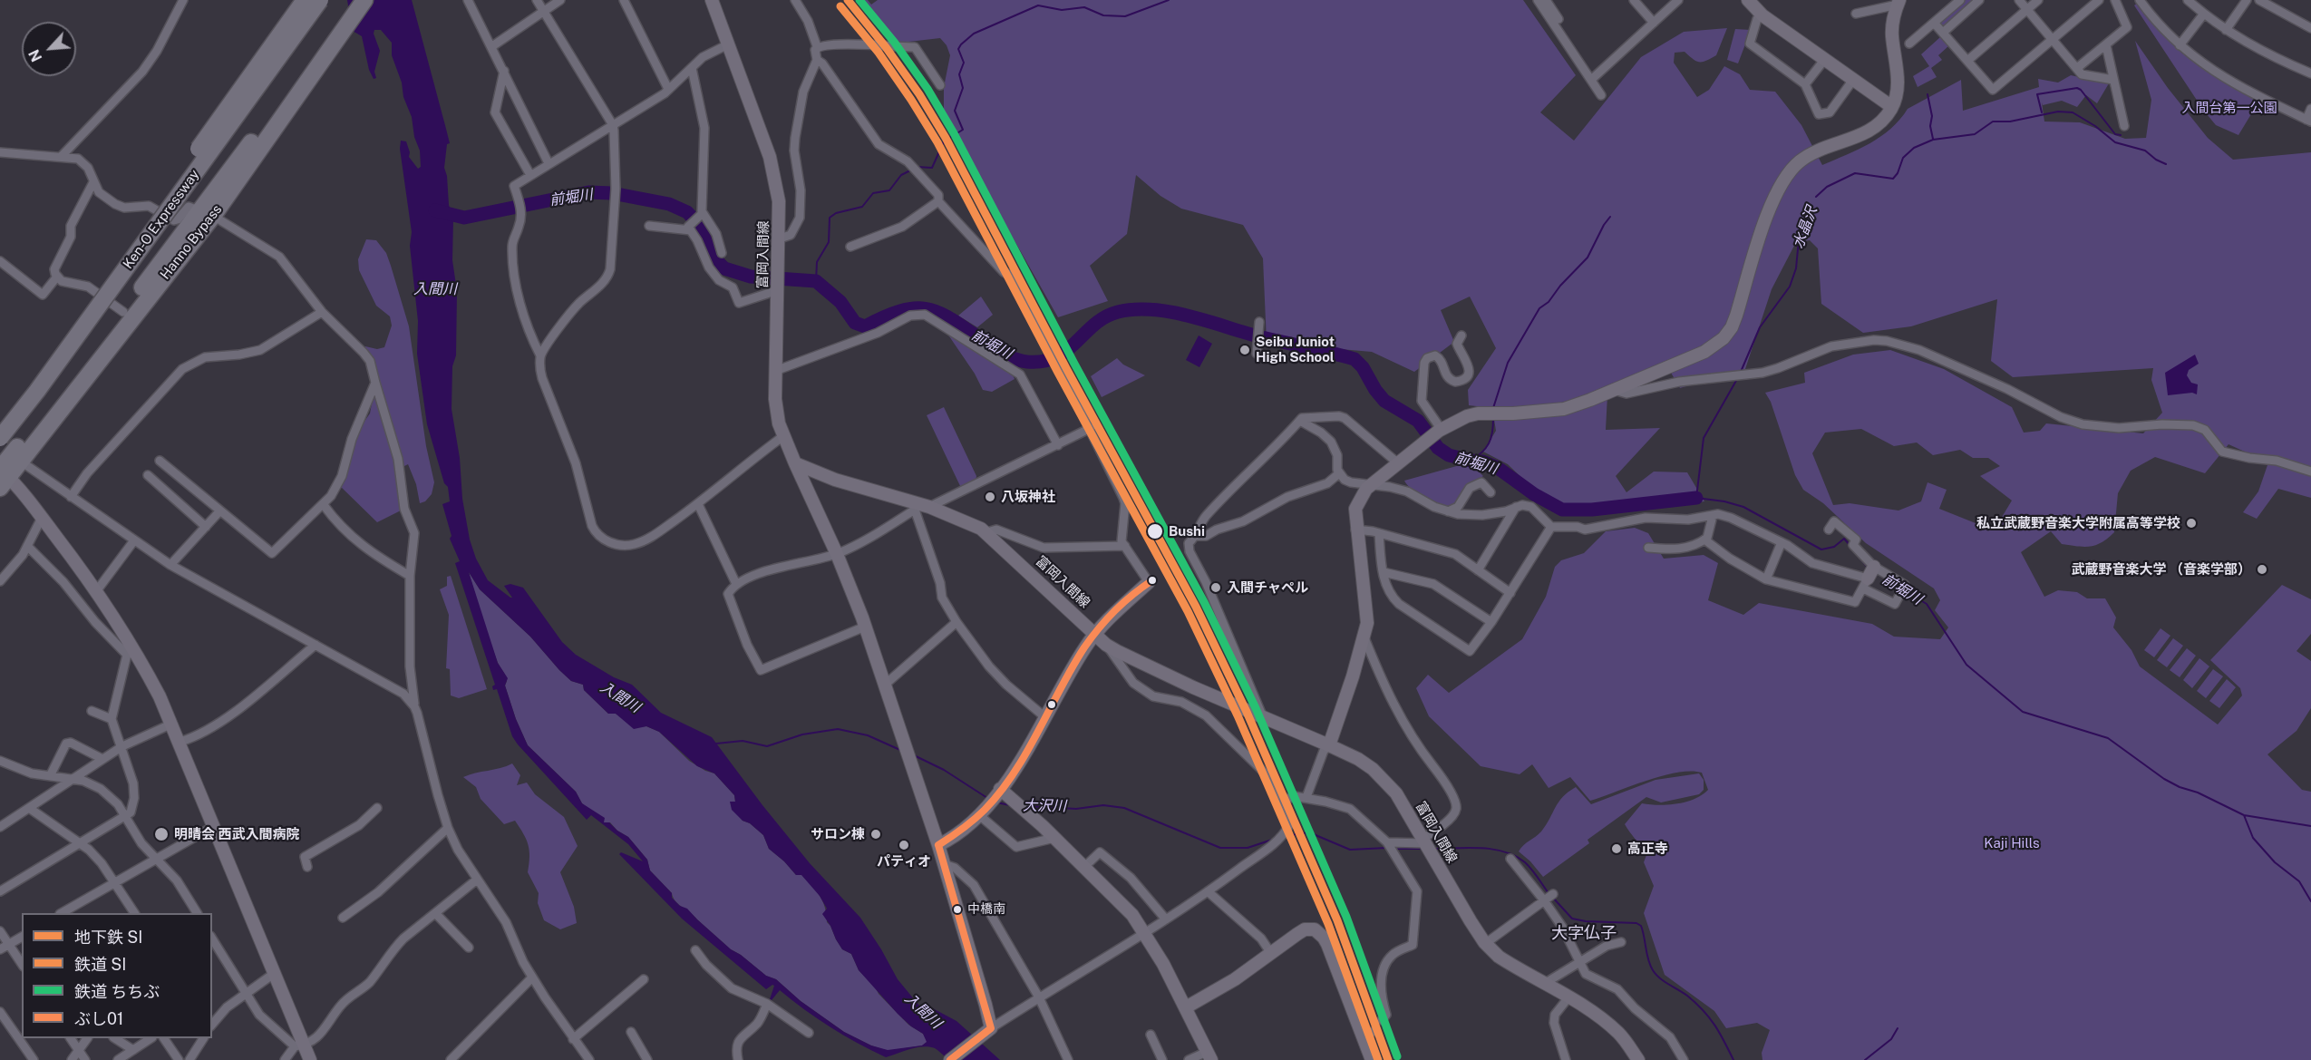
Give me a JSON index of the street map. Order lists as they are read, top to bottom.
{
  "streets": {
    "highway": ["Ken-O Expressway", "Hanno Bypass"],
    "street": ["富岡入間線"]
  },
  "districts": ["大字仏子"],
  "water": [
    "前堀川",
    "水晶沢",
    "入間川",
    "大沢川"
  ],
  "parks": ["入間台第一公園", "Kaji Hills"],
  "places": [
    "Seibu Juniot High School",
    "八坂神社",
    "私立武蔵野音楽大学附属高等学校",
    "Bushi",
    "武蔵野音楽大学 （音楽学部）",
    "入間チャペル",
    "明晴会 西武入間病院",
    "サロン棟",
    "パティオ",
    "高正寺",
    "中橋南"
  ],
  "lines": [
    "metro line SI",
    "rail line ちちぶ",
    "rail line SI",
    "transit line ぶし01"
  ],
  "legend": [
    "地下鉄 SI",
    "鉄道 SI",
    "鉄道 ちちぶ",
    "ぶし01"
  ],
  "north": "bottom left"
}
